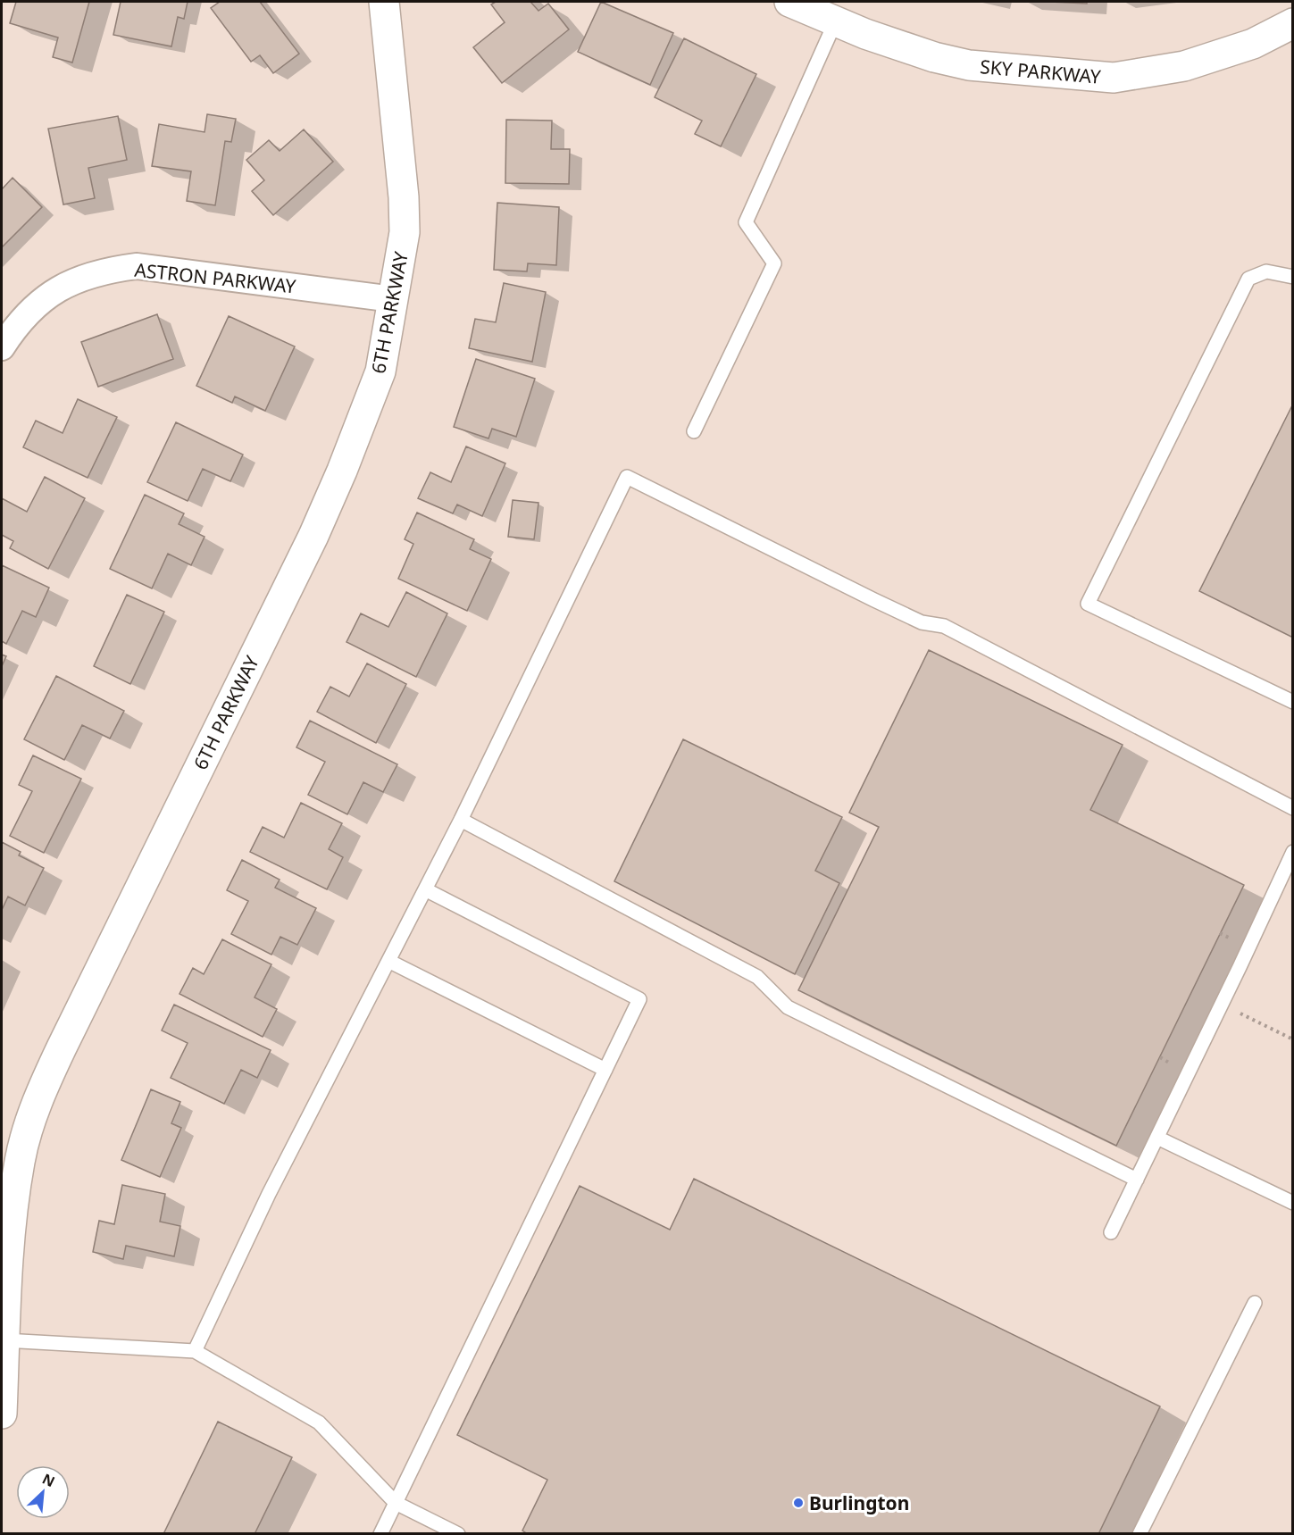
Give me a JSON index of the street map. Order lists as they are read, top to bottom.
{
  "streets": {
    "street": ["SKY PARKWAY", "ASTRON PARKWAY", "6TH PARKWAY"]
  },
  "crossings": [
    ["ASTRON PARKWAY", "6TH PARKWAY"]
  ],
  "places": ["Burlington"],
  "north": "top right"
}
